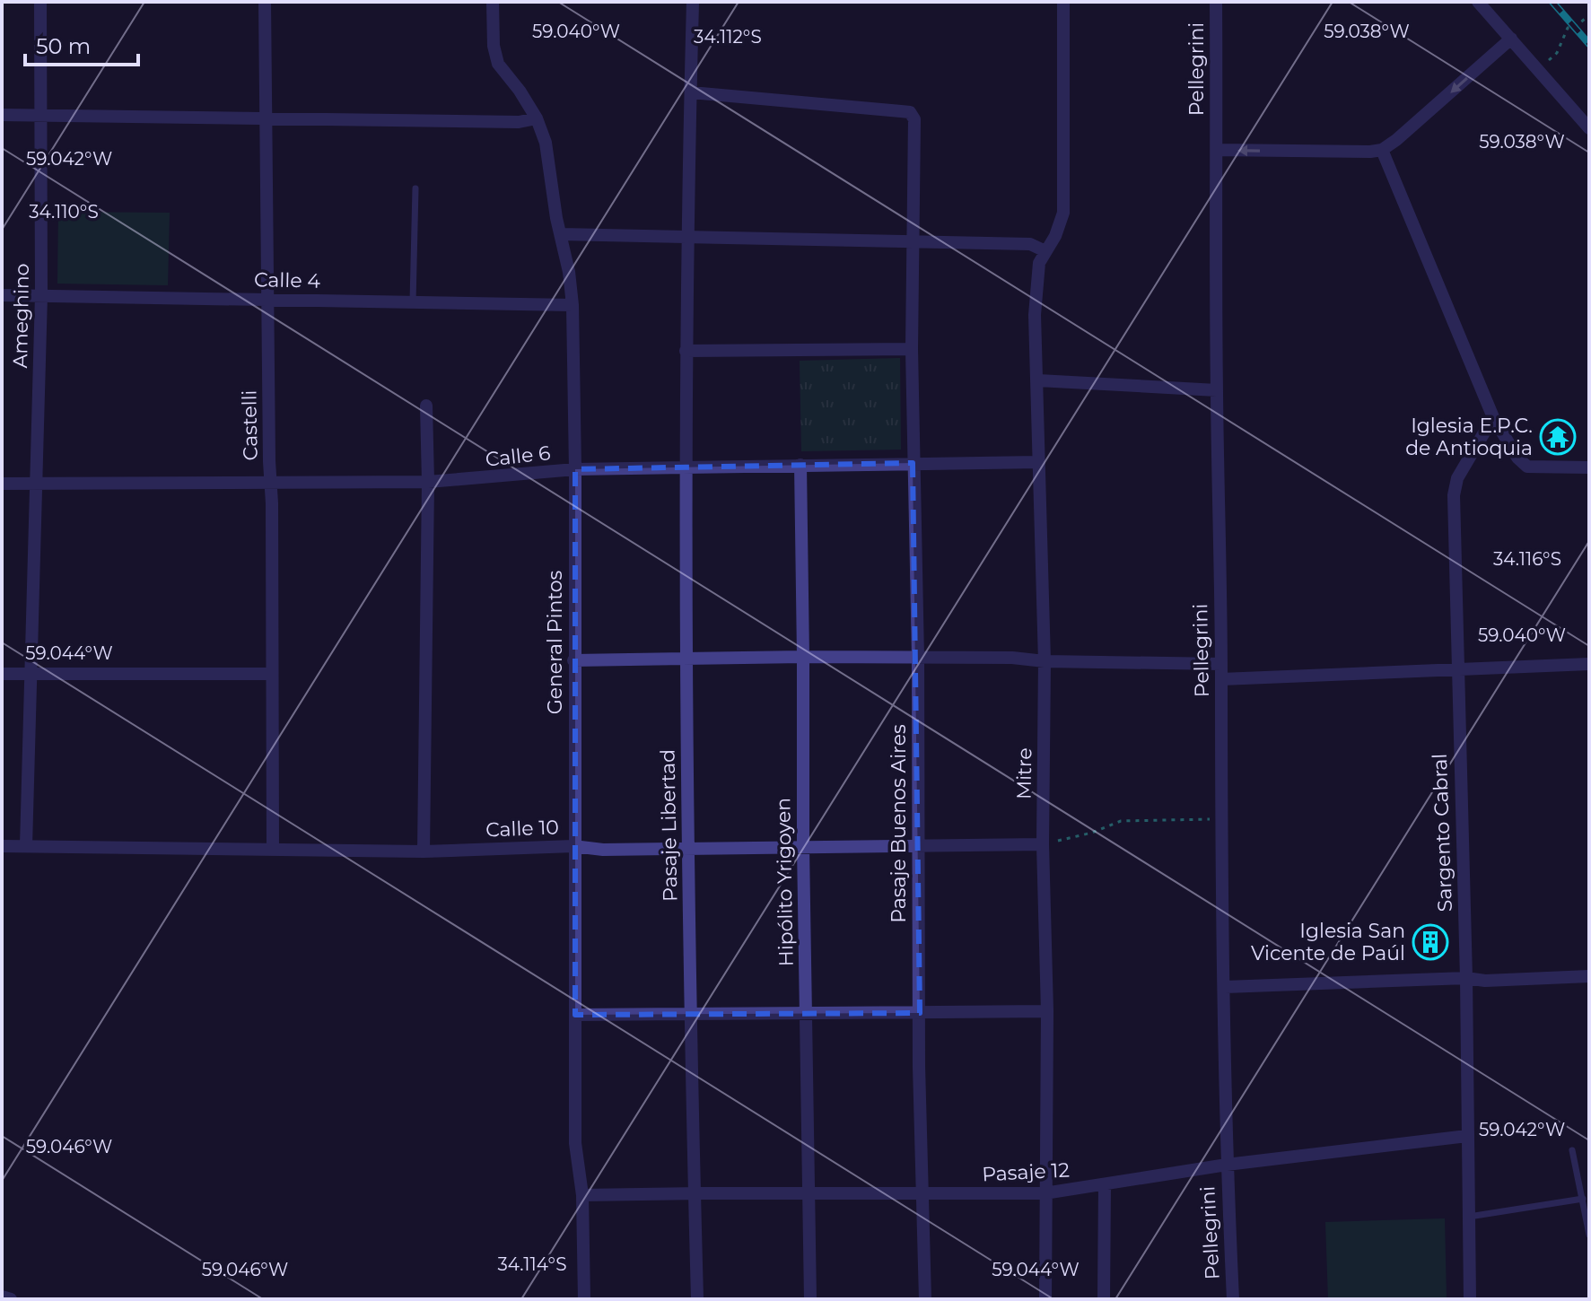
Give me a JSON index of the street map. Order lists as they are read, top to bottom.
{
  "streets": {
    "street": [
      "Pellegrini",
      "Calle 4",
      "Ameghino",
      "Castelli",
      "Calle 6",
      "General Pintos",
      "Mitre",
      "Pasaje Buenos Aires",
      "Pasaje Libertad",
      "Calle 10",
      "Sargento Cabral",
      "Hipólito Yrigoyen",
      "Pasaje 12"
    ]
  },
  "crossings": [
    ["Pellegrini", "Pasaje 12"],
    ["Calle 4", "Ameghino"],
    ["Calle 4", "Castelli"],
    ["Calle 4", "General Pintos"],
    ["Ameghino", "Calle 6"],
    ["Ameghino", "Calle 10"],
    ["Castelli", "Calle 6"],
    ["Castelli", "Calle 10"],
    ["Calle 6", "General Pintos"],
    ["Calle 6", "Mitre"],
    ["Calle 6", "Pasaje Buenos Aires"],
    ["Calle 6", "Pasaje Libertad"],
    ["Calle 6", "Hipólito Yrigoyen"],
    ["General Pintos", "Calle 10"],
    ["General Pintos", "Pasaje 12"],
    ["Mitre", "Calle 10"],
    ["Mitre", "Pasaje 12"],
    ["Pasaje Buenos Aires", "Pasaje Libertad"],
    ["Pasaje Buenos Aires", "Calle 10"],
    ["Pasaje Buenos Aires", "Pasaje 12"],
    ["Pasaje Libertad", "Calle 10"],
    ["Pasaje Libertad", "Pasaje 12"],
    ["Calle 10", "Hipólito Yrigoyen"],
    ["Sargento Cabral", "Pasaje 12"],
    ["Hipólito Yrigoyen", "Pasaje 12"]
  ],
  "places": {
    "temple": ["Iglesia E.P.C. de Antioquia"],
    "building": ["Iglesia San Vicente de Paúl"]
  },
  "scale_bar": "50 m",
  "coordinates": [
    "59.040°W",
    "59.038°W",
    "34.112°S",
    "59.042°W",
    "34.110°S",
    "34.116°S",
    "59.044°W",
    "59.046°W",
    "34.114°S"
  ]
}
